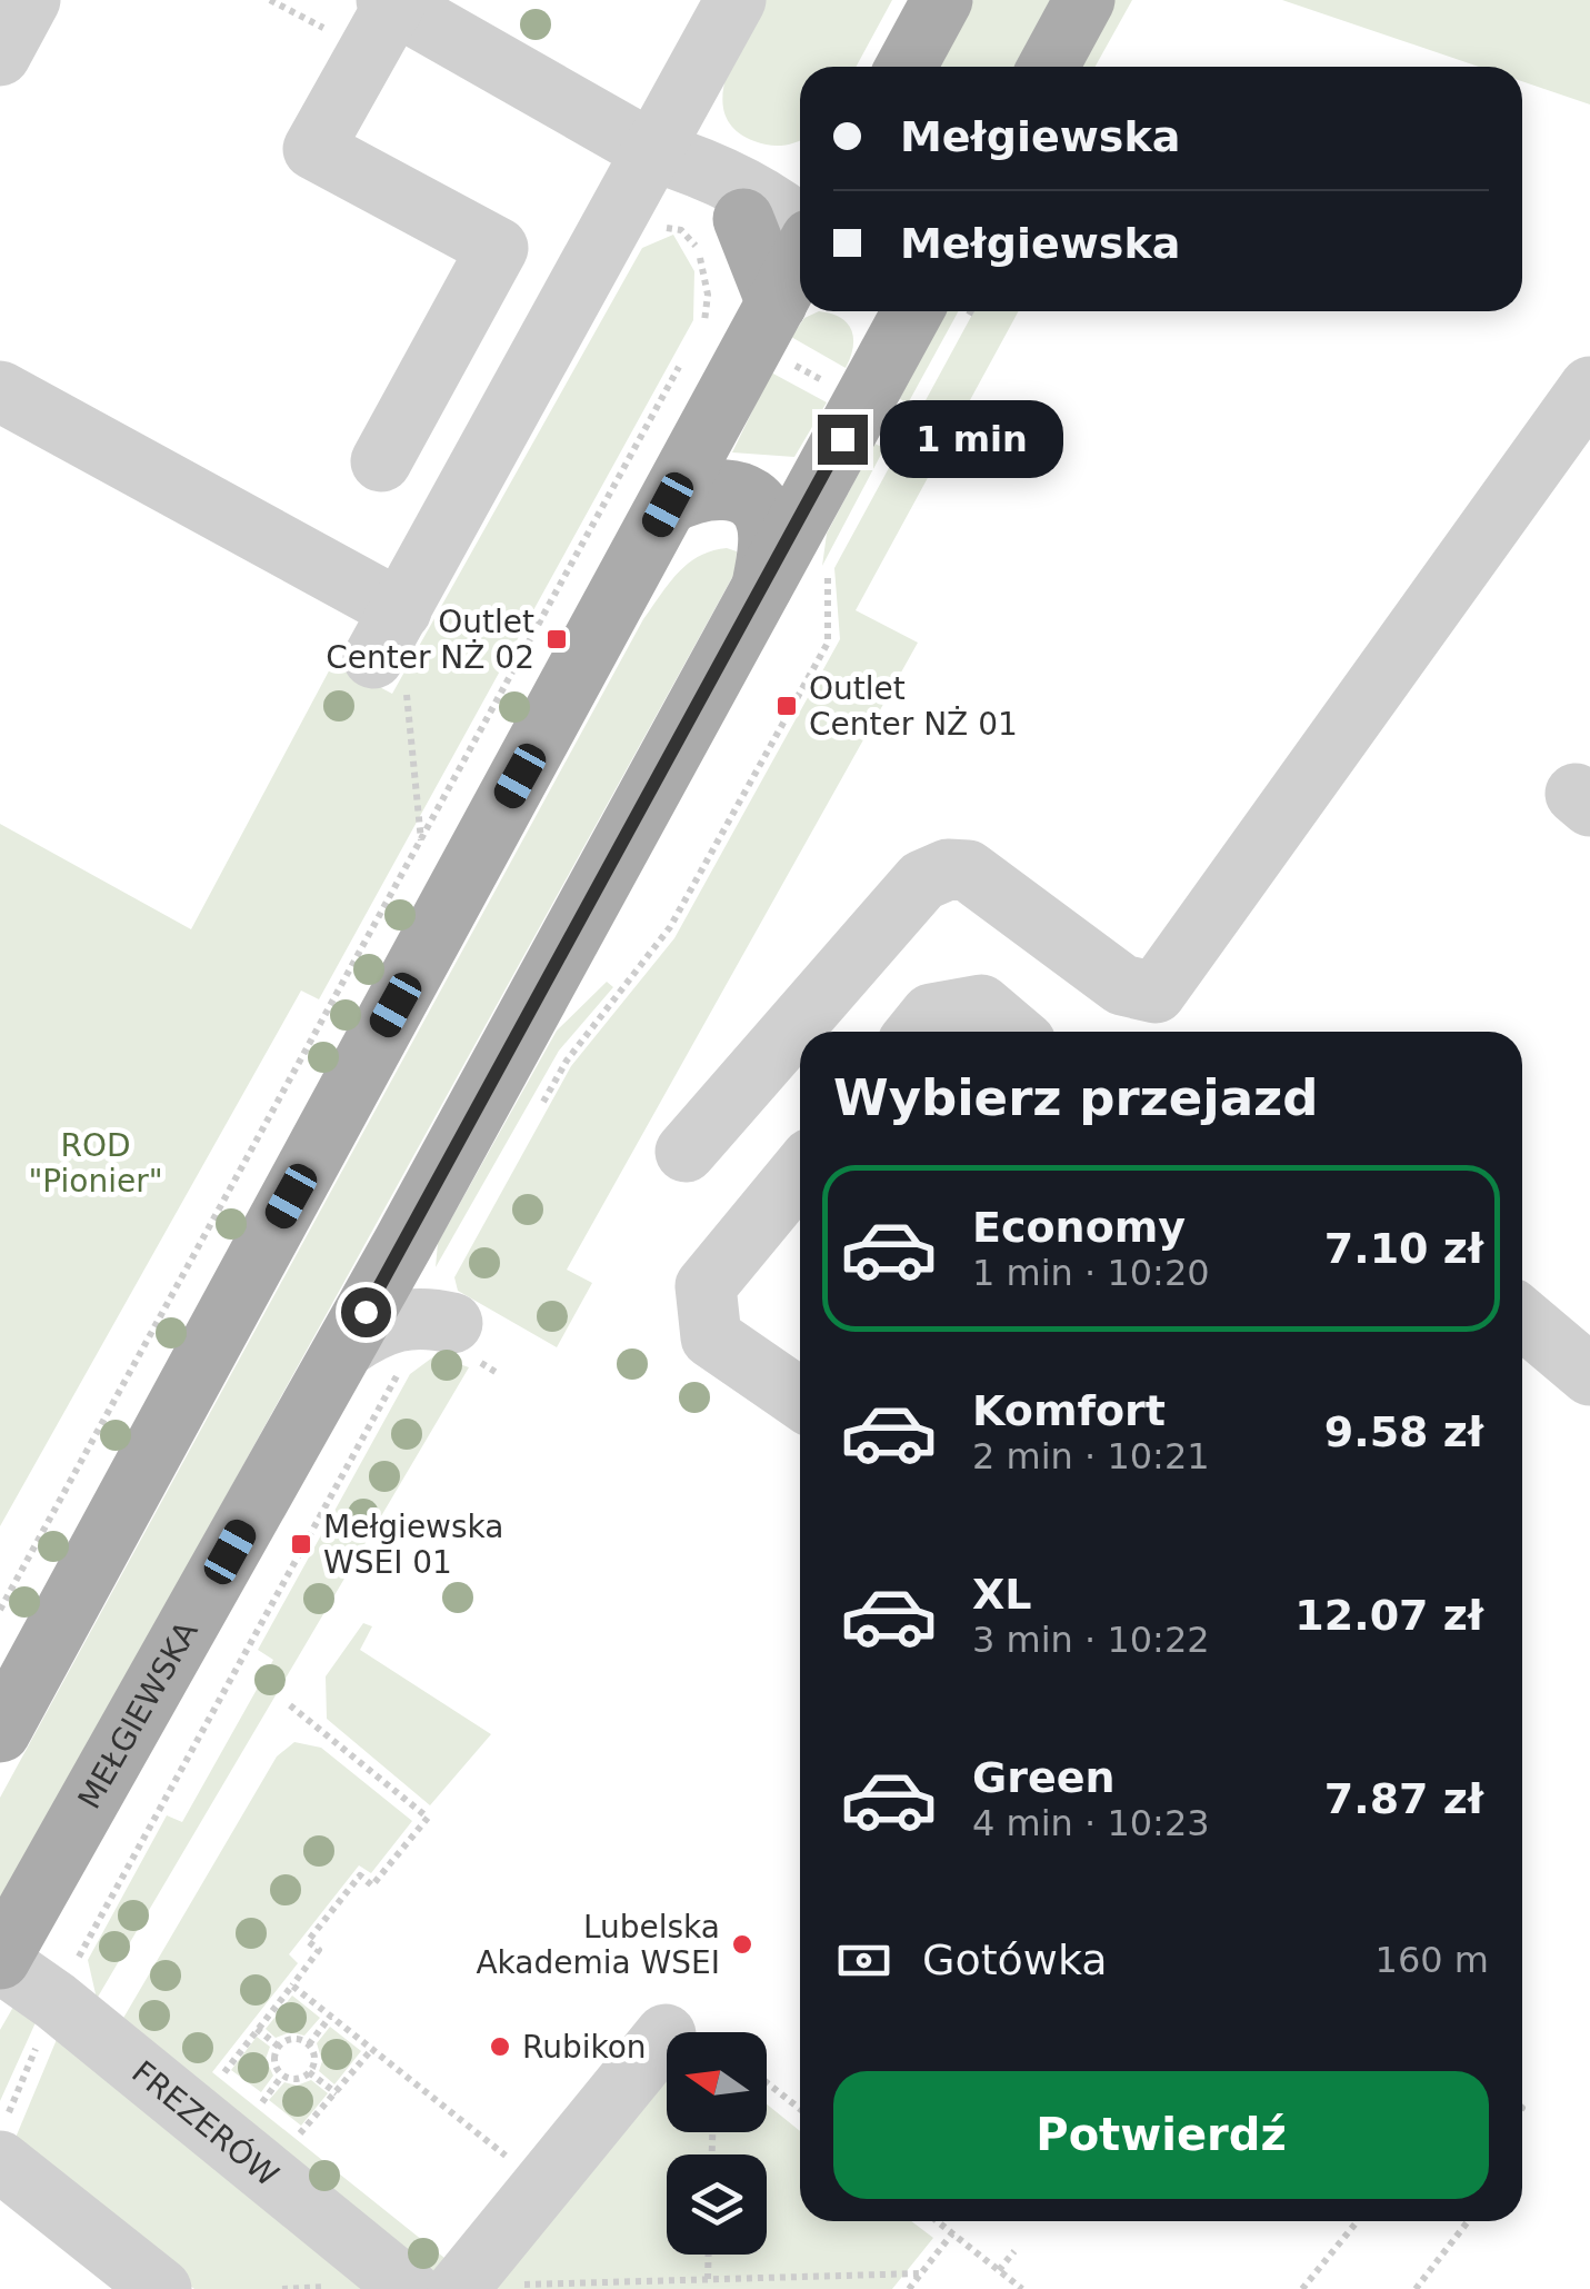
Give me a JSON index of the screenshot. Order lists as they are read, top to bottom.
{
  "streets": {
    "main road": ["MEŁGIEWSKA"],
    "street": ["FREZERÓW"]
  },
  "crossings": [
    ["MEŁGIEWSKA", "FREZERÓW"]
  ],
  "parks": ["ROD \"Pionier\""],
  "places": {
    "transit": ["Outlet Center NŻ 02", "Outlet Center NŻ 01", "Mełgiewska WSEI 01"],
    "other": ["Lubelska Akademia WSEI", "Rubikon"]
  },
  "north": "left",
  "page": {
    "banner": ["Mełgiewska", "Mełgiewska"],
    "bubble": "1 min",
    "heading": "Wybierz przejazd",
    "list": [
      {
        "name": "Economy",
        "note": "1 min · 10:20",
        "value": "7.10 zł"
      },
      {
        "name": "Komfort",
        "note": "2 min · 10:21",
        "value": "9.58 zł"
      },
      {
        "name": "XL",
        "note": "3 min · 10:22",
        "value": "12.07 zł"
      },
      {
        "name": "Green",
        "note": "4 min · 10:23",
        "value": "7.87 zł"
      }
    ],
    "pay": ["Gotówka", "160 m"],
    "buttons": "Potwierdź"
  }
}
